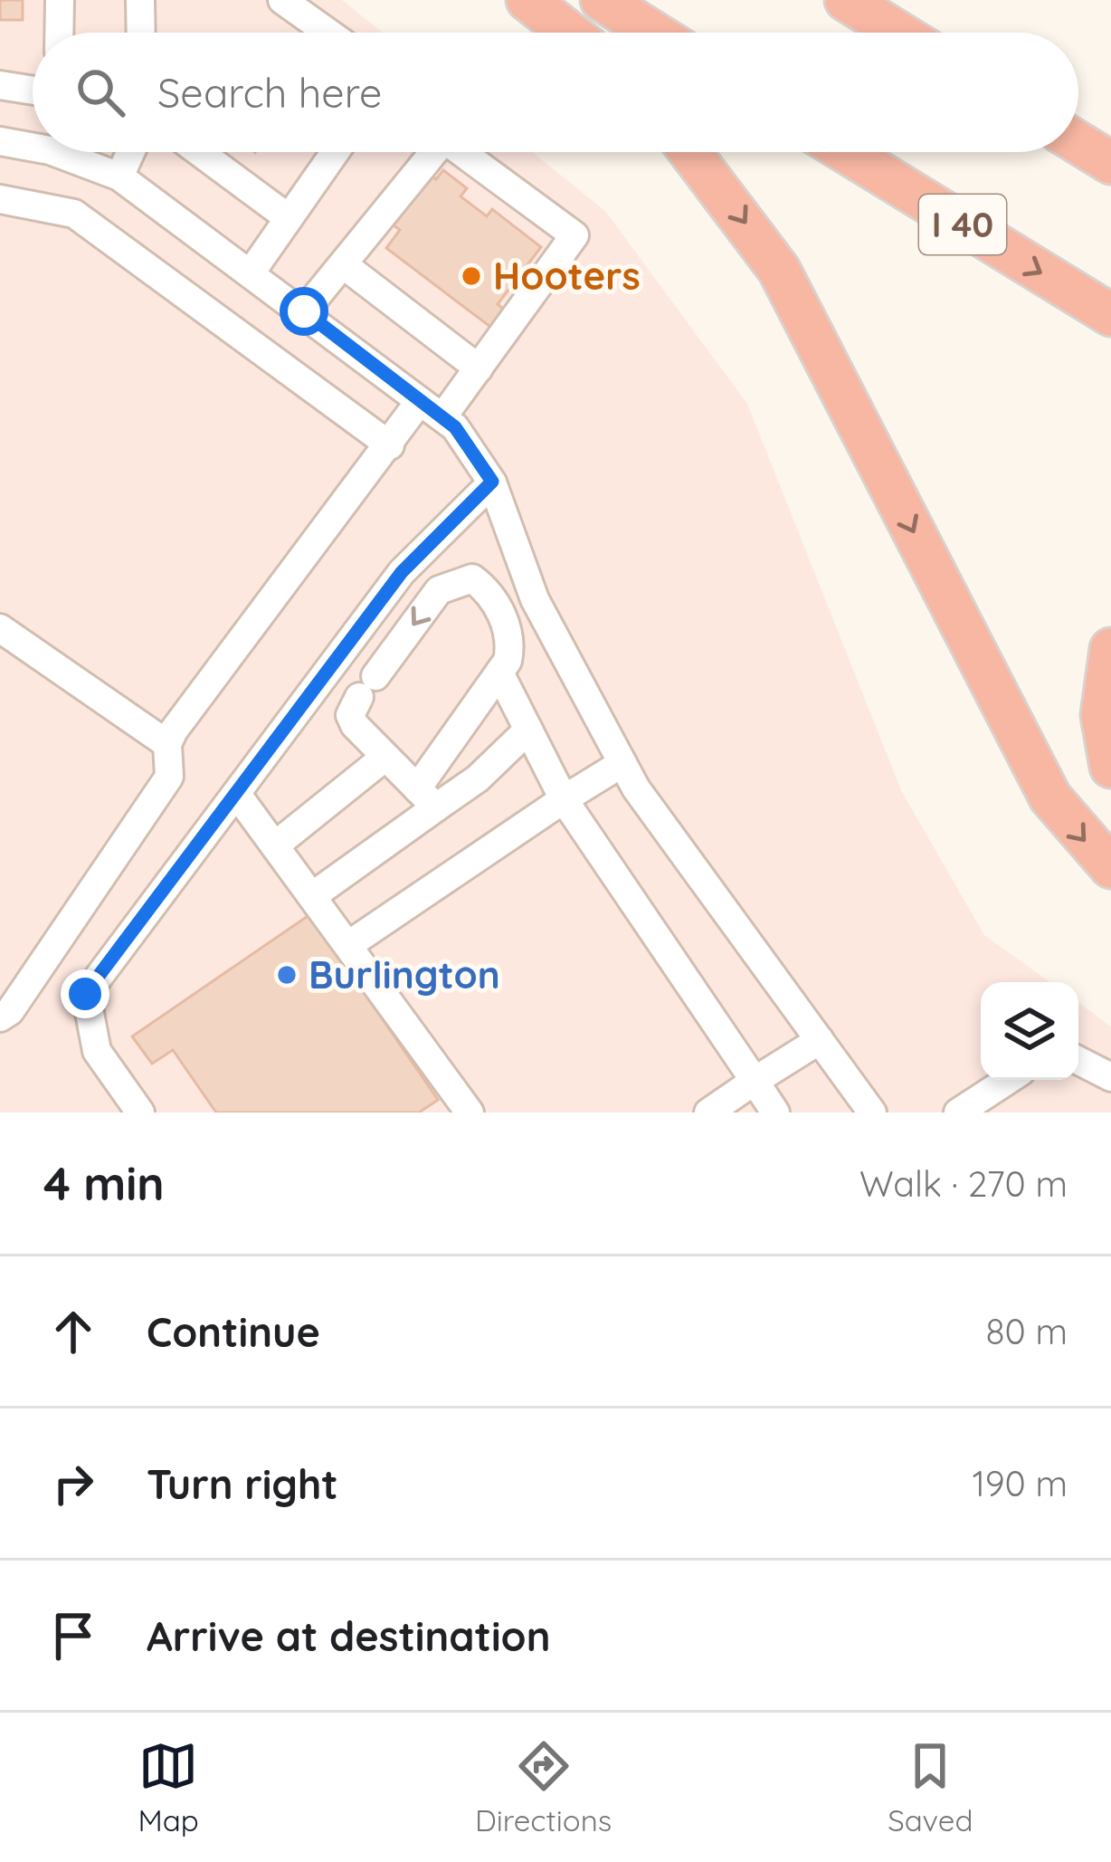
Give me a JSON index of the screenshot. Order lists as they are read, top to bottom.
{
  "streets": {
    "highway": ["I 40"]
  },
  "places": ["Hooters", "Burlington"],
  "page": {
    "search": "Search here",
    "heading": ["4 min", "Walk · 270 m"],
    "list": [
      ["Continue", "80 m"],
      ["Turn right", "190 m"],
      "Arrive at destination"
    ],
    "nav": ["Map", "Directions", "Saved"]
  }
}
